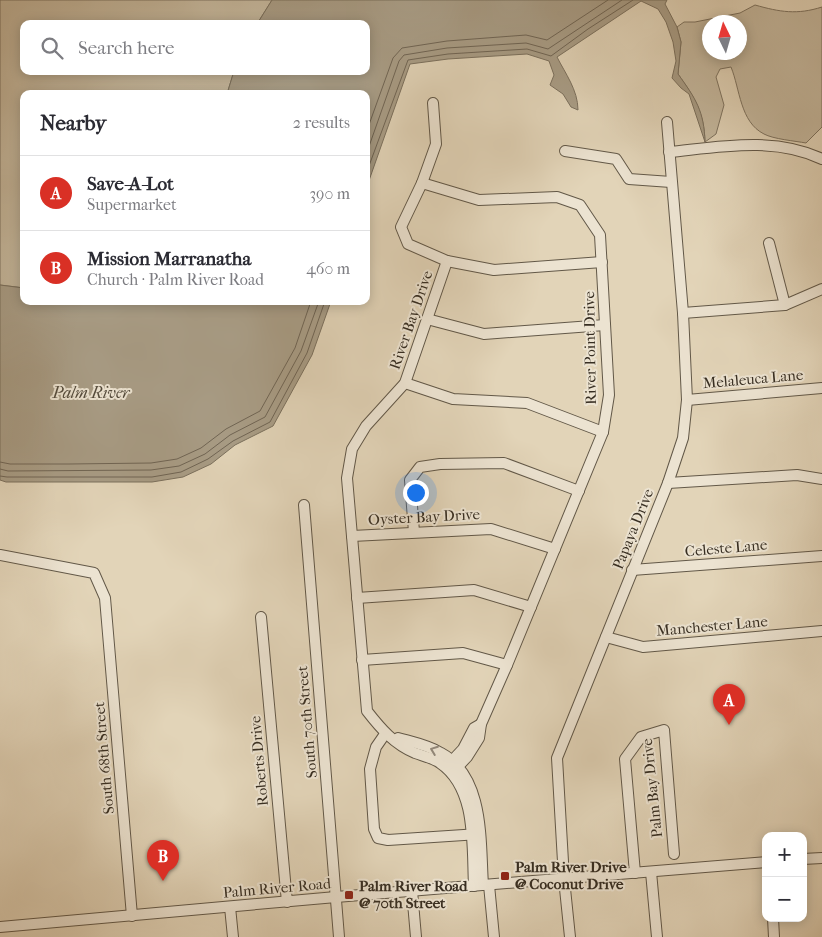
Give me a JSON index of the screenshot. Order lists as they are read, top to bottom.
{
  "streets": {
    "street": [
      "River Bay Drive",
      "River Point Drive",
      "Melaleuca Lane",
      "Oyster Bay Drive",
      "Papaya Drive",
      "Celeste Lane",
      "Manchester Lane",
      "South 70th Street",
      "South 68th Street",
      "Roberts Drive",
      "Palm Bay Drive",
      "Palm River Road"
    ]
  },
  "crossings": [
    ["River Bay Drive", "River Point Drive"],
    ["River Bay Drive", "Oyster Bay Drive"],
    ["River Point Drive", "Oyster Bay Drive"],
    ["Melaleuca Lane", "Papaya Drive"],
    ["Papaya Drive", "Celeste Lane"],
    ["Papaya Drive", "Manchester Lane"],
    ["Papaya Drive", "Palm River Road"],
    ["South 70th Street", "Palm River Road"],
    ["South 68th Street", "Palm River Road"],
    ["Roberts Drive", "Palm River Road"],
    ["Palm Bay Drive", "Palm River Road"]
  ],
  "water": ["Palm River"],
  "places": {
    "transit": ["Palm River Drive @ Coconut Drive", "Palm River Road @ 70th Street"]
  },
  "north": "top",
  "page": {
    "search": "Search here",
    "heading": ["Nearby", "2 results"],
    "list": [
      {
        "mark": "A",
        "name": "Save-A-Lot",
        "note": "Supermarket",
        "value": "390 m"
      },
      {
        "mark": "B",
        "name": "Mission Marranatha",
        "note": "Church · Palm River Road",
        "value": "460 m"
      }
    ],
    "pins": ["A", "B"],
    "map_buttons": ["+", "−"]
  }
}
